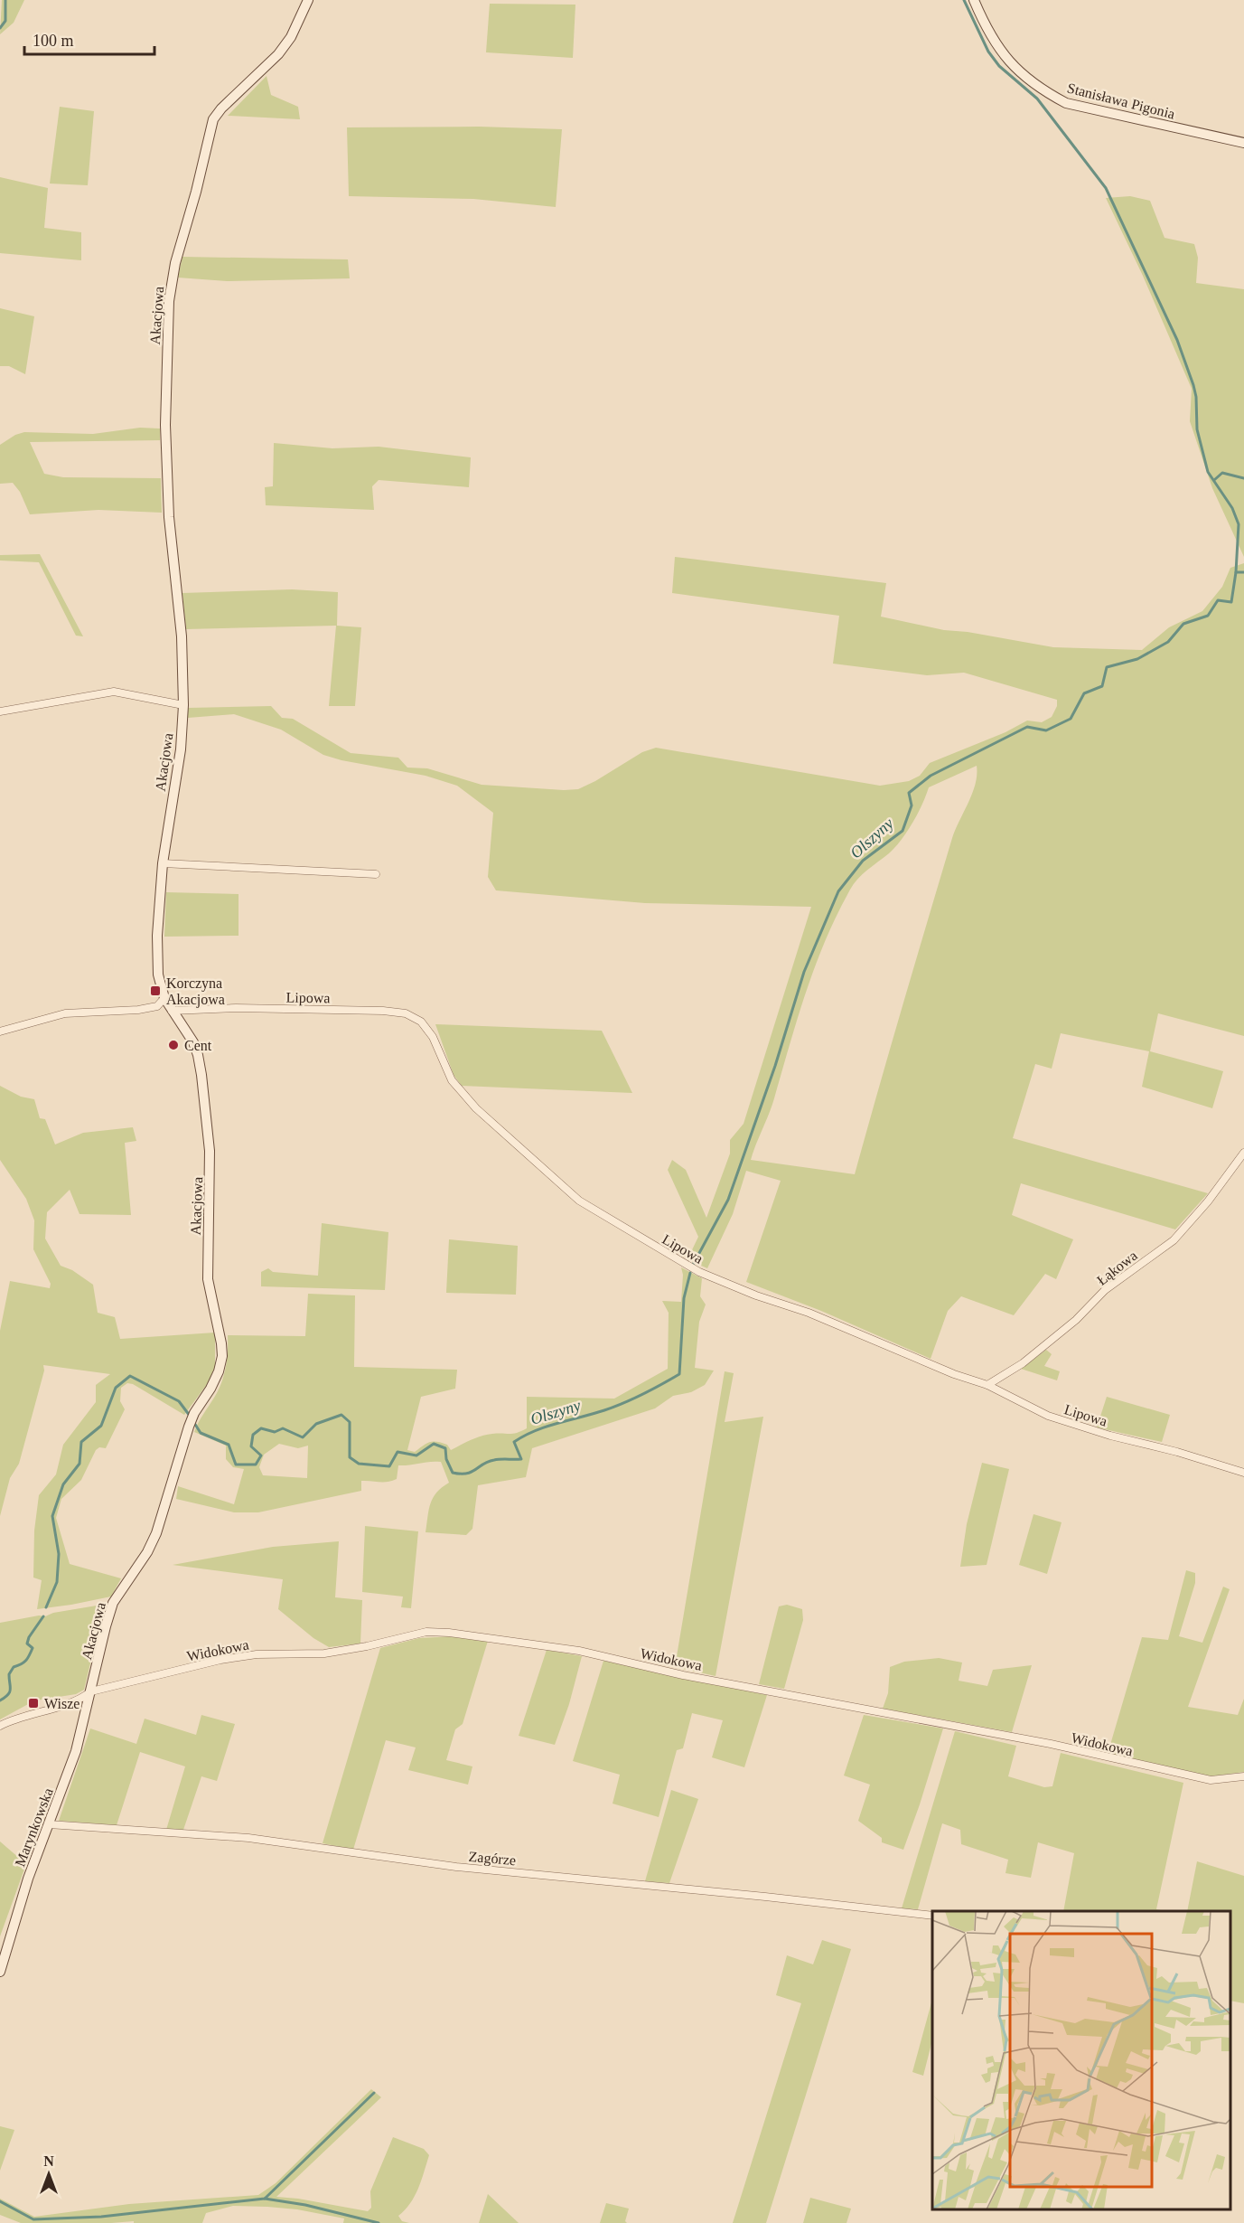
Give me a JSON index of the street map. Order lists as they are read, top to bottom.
{
  "streets": {
    "street": [
      "Stanisława Pigonia",
      "Akacjowa",
      "Lipowa",
      "Łąkowa",
      "Widokowa",
      "Marynkowska",
      "Zagórze"
    ]
  },
  "crossings": [
    ["Akacjowa", "Lipowa"],
    ["Akacjowa", "Widokowa"],
    ["Akacjowa", "Marynkowska"],
    ["Lipowa", "Łąkowa"],
    ["Widokowa", "Marynkowska"],
    ["Marynkowska", "Zagórze"]
  ],
  "water": ["Olszyny"],
  "places": {
    "transit": ["Korczyna Akacjowa", "Wisze"],
    "other": ["Cent"]
  },
  "scale_bar": "100 m",
  "north": "top"
}
